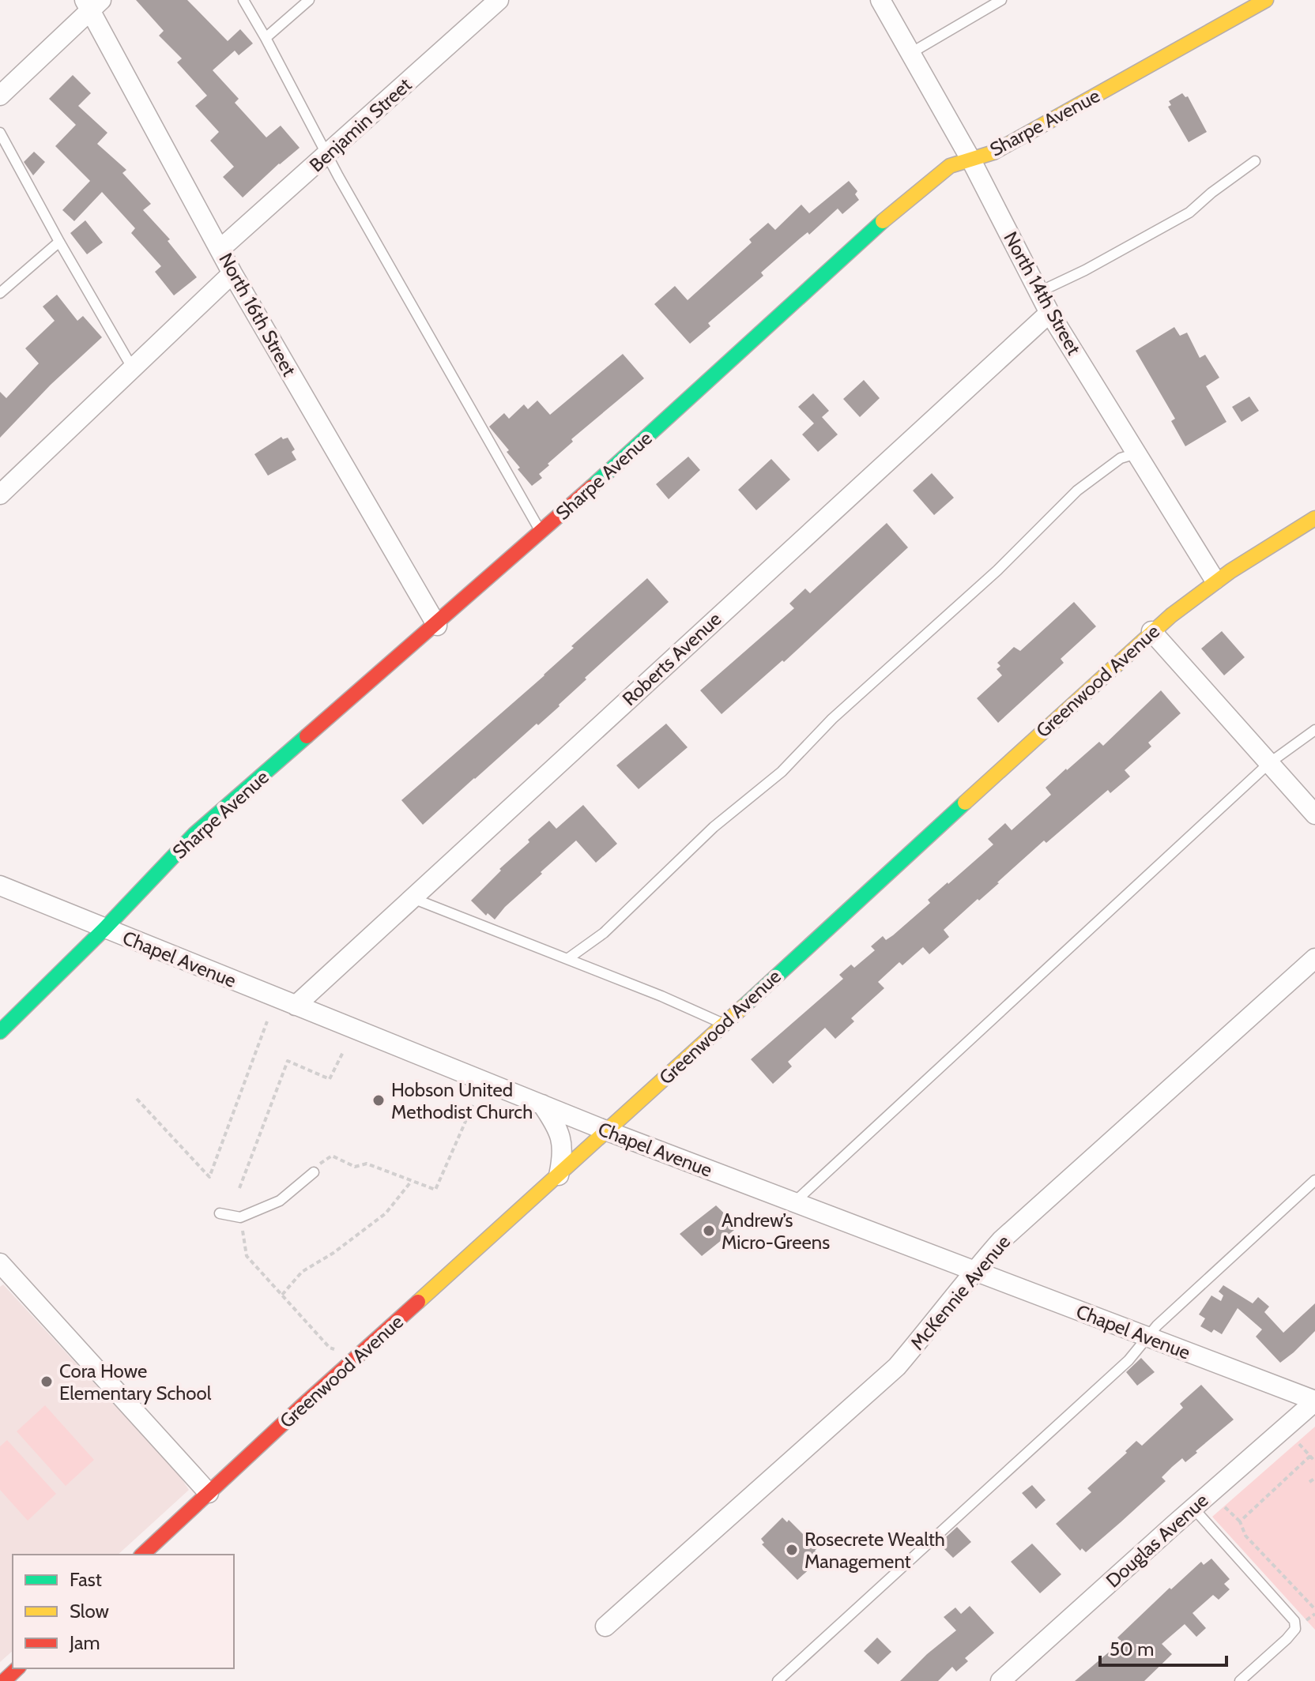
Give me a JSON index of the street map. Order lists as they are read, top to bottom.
{
  "streets": {
    "street": [
      "Sharpe Avenue",
      "Benjamin Street",
      "North 14th Street",
      "North 16th Street",
      "Roberts Avenue",
      "Greenwood Avenue",
      "Chapel Avenue",
      "McKennie Avenue",
      "Douglas Avenue"
    ]
  },
  "crossings": [
    ["Sharpe Avenue", "North 14th Street"],
    ["Sharpe Avenue", "North 16th Street"],
    ["Sharpe Avenue", "Chapel Avenue"],
    ["Benjamin Street", "North 16th Street"],
    ["North 14th Street", "Roberts Avenue"],
    ["North 14th Street", "Greenwood Avenue"],
    ["Roberts Avenue", "Chapel Avenue"],
    ["Greenwood Avenue", "Chapel Avenue"],
    ["Chapel Avenue", "McKennie Avenue"],
    ["Chapel Avenue", "Douglas Avenue"]
  ],
  "places": [
    "Hobson United Methodist Church",
    "Andrew’s Micro-Greens",
    "Cora Howe Elementary School",
    "Rosecrete Wealth Management"
  ],
  "legend": ["Fast", "Slow", "Jam"],
  "scale_bar": "50 m"
}
